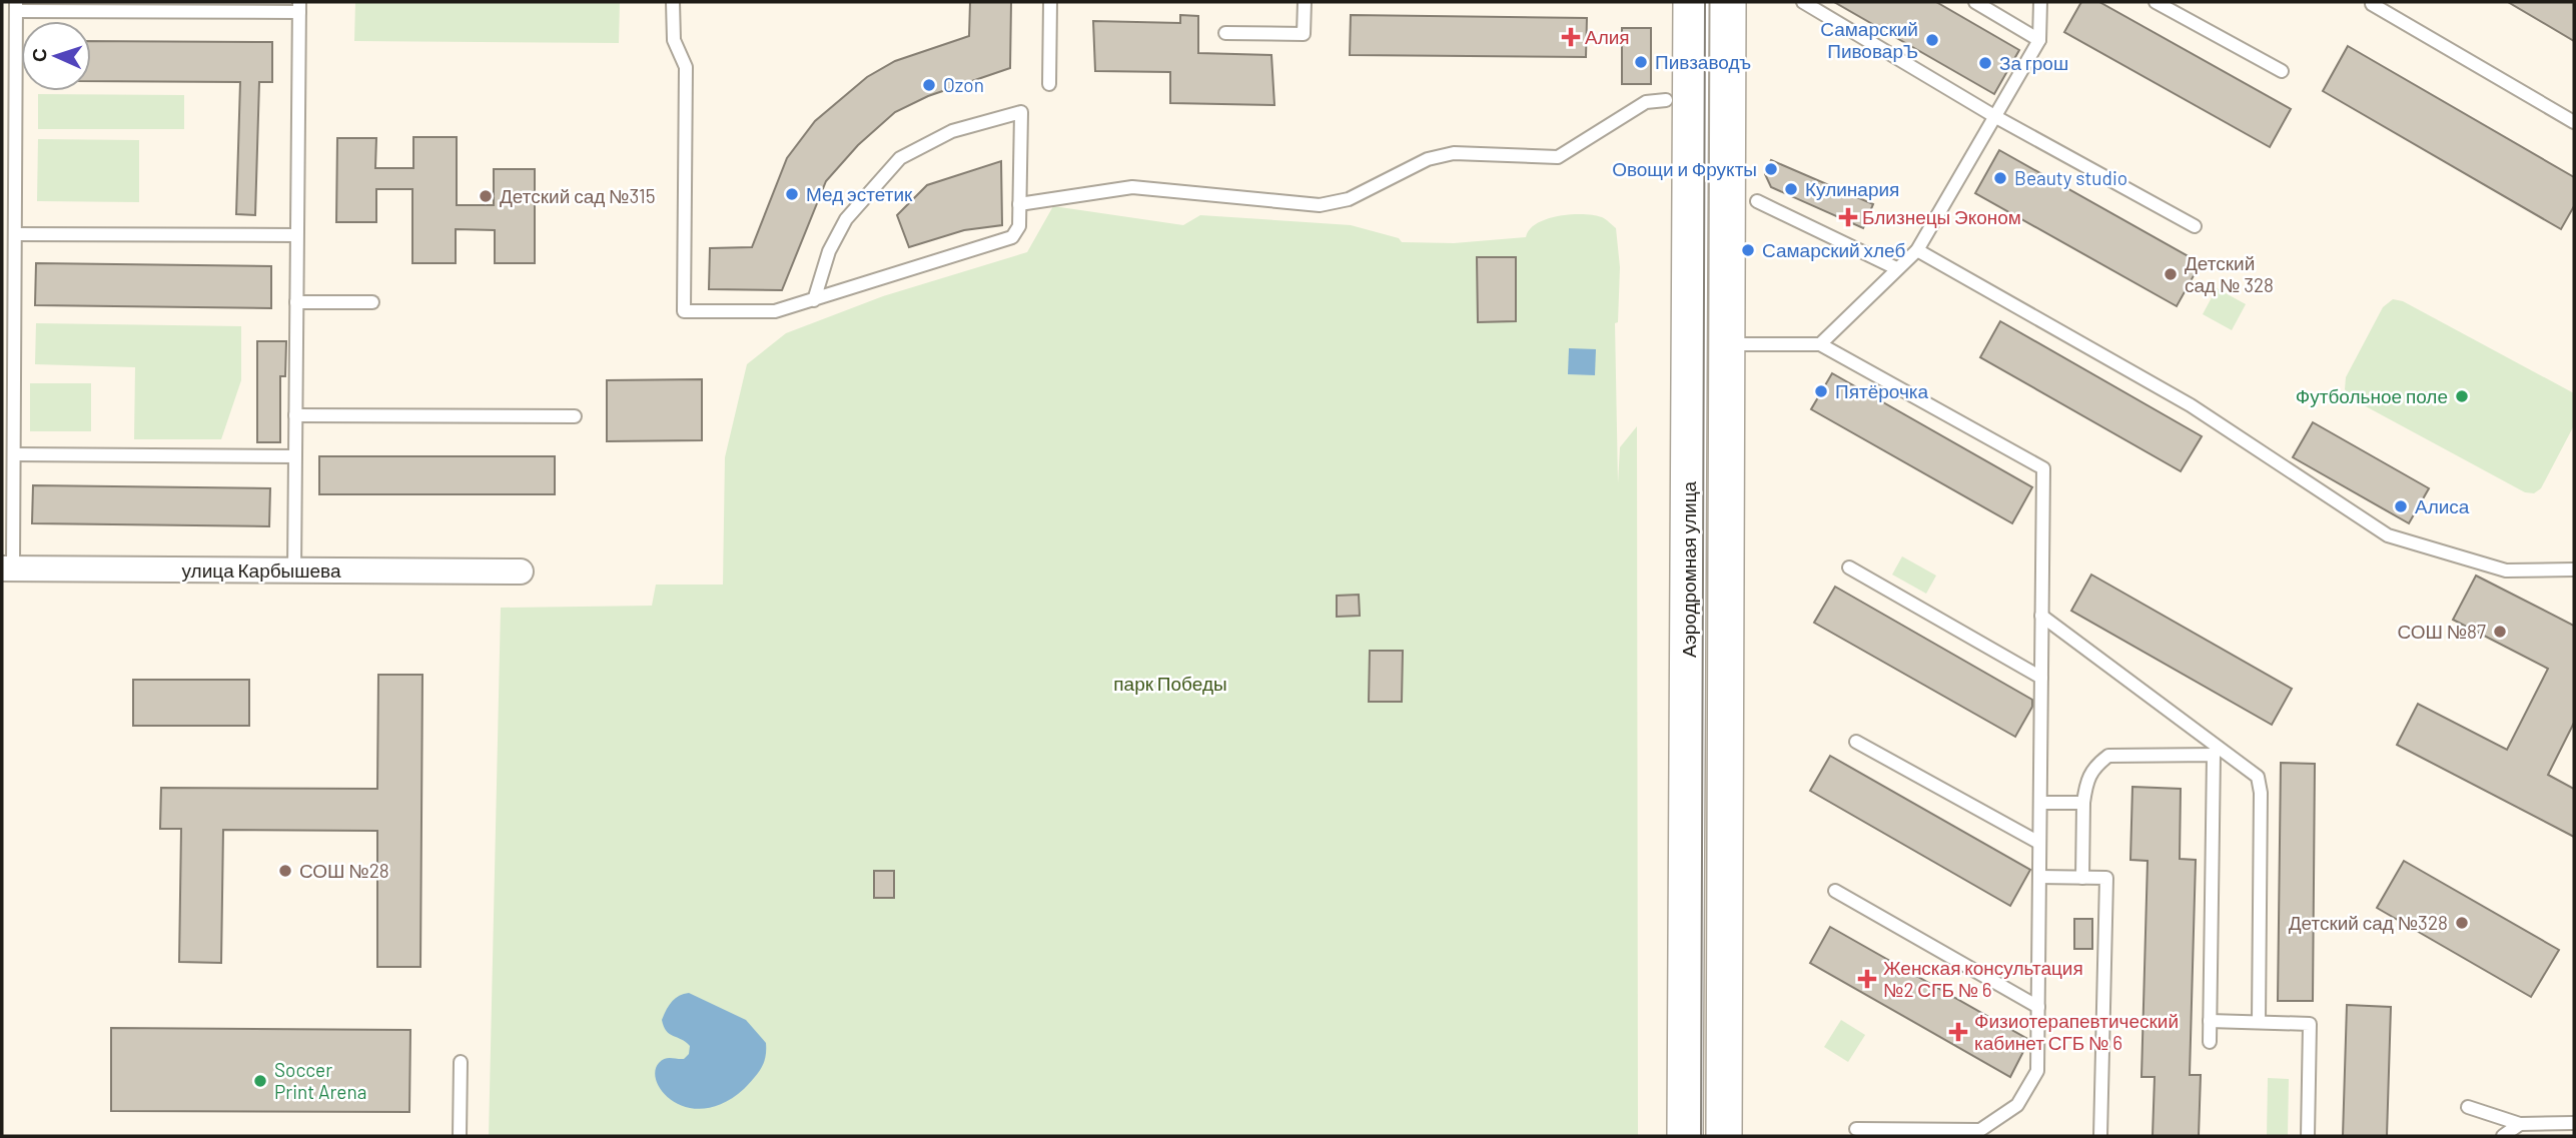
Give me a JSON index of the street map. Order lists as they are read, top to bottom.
{
  "streets": {
    "main road": ["Аэродромная улица"],
    "street": ["улица Карбышева"]
  },
  "parks": ["парк Победы"],
  "places": {
    "health": [
      "Алия",
      "Близнецы Эконом",
      "Женская консультация №2 СГБ № 6",
      "Физиотерапевтический кабинет СГБ № 6"
    ],
    "other": [
      "Самарский ПивоварЪ",
      "Пивзаводъ",
      "За грош",
      "Ozon",
      "Овощи и Фрукты",
      "Beauty studio",
      "Кулинария",
      "Мед эстетик",
      "Детский сад №315",
      "Самарский хлеб",
      "Детский сад № 328",
      "Пятёрочка",
      "Футбольное поле",
      "Алиса",
      "СОШ №87",
      "СОШ №28",
      "Детский сад №328",
      "Soccer Print Arena"
    ]
  },
  "north": "left"
}
